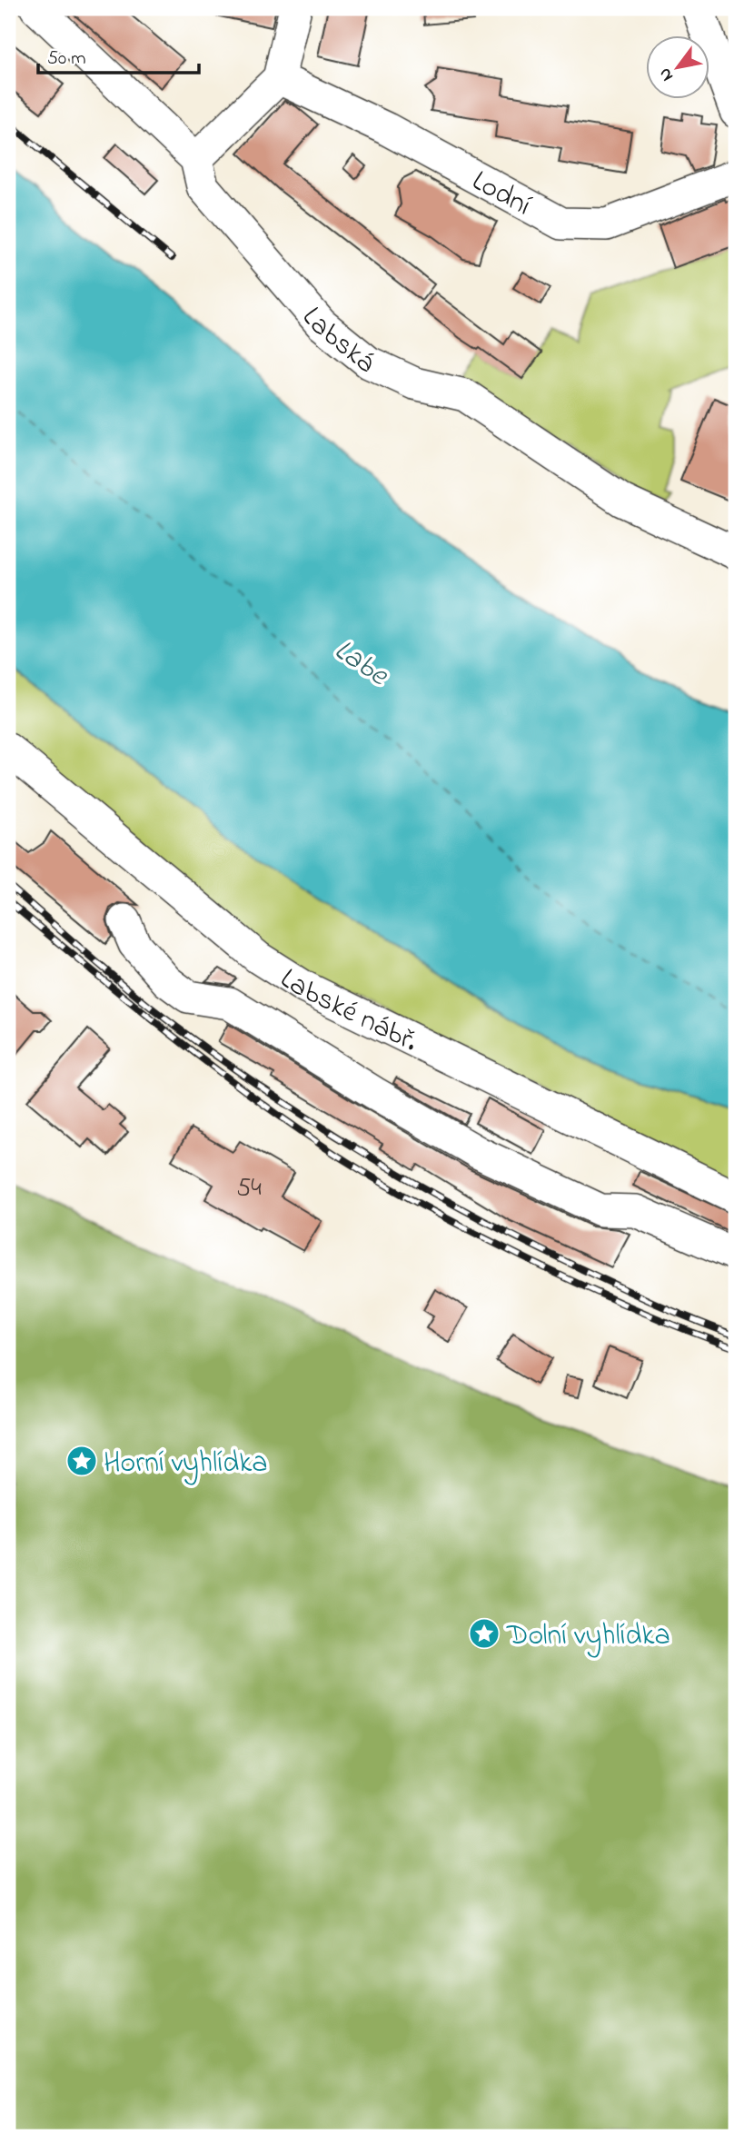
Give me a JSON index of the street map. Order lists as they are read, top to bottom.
{
  "streets": {
    "street": ["Lodní", "Labská", "Labské nábř."]
  },
  "water": ["Labe"],
  "places": {
    "place": ["Horní vyhlídka", "Dolní vyhlídka"]
  },
  "house_numbers": ["54"],
  "scale_bar": "50 m",
  "north": "bottom left"
}
